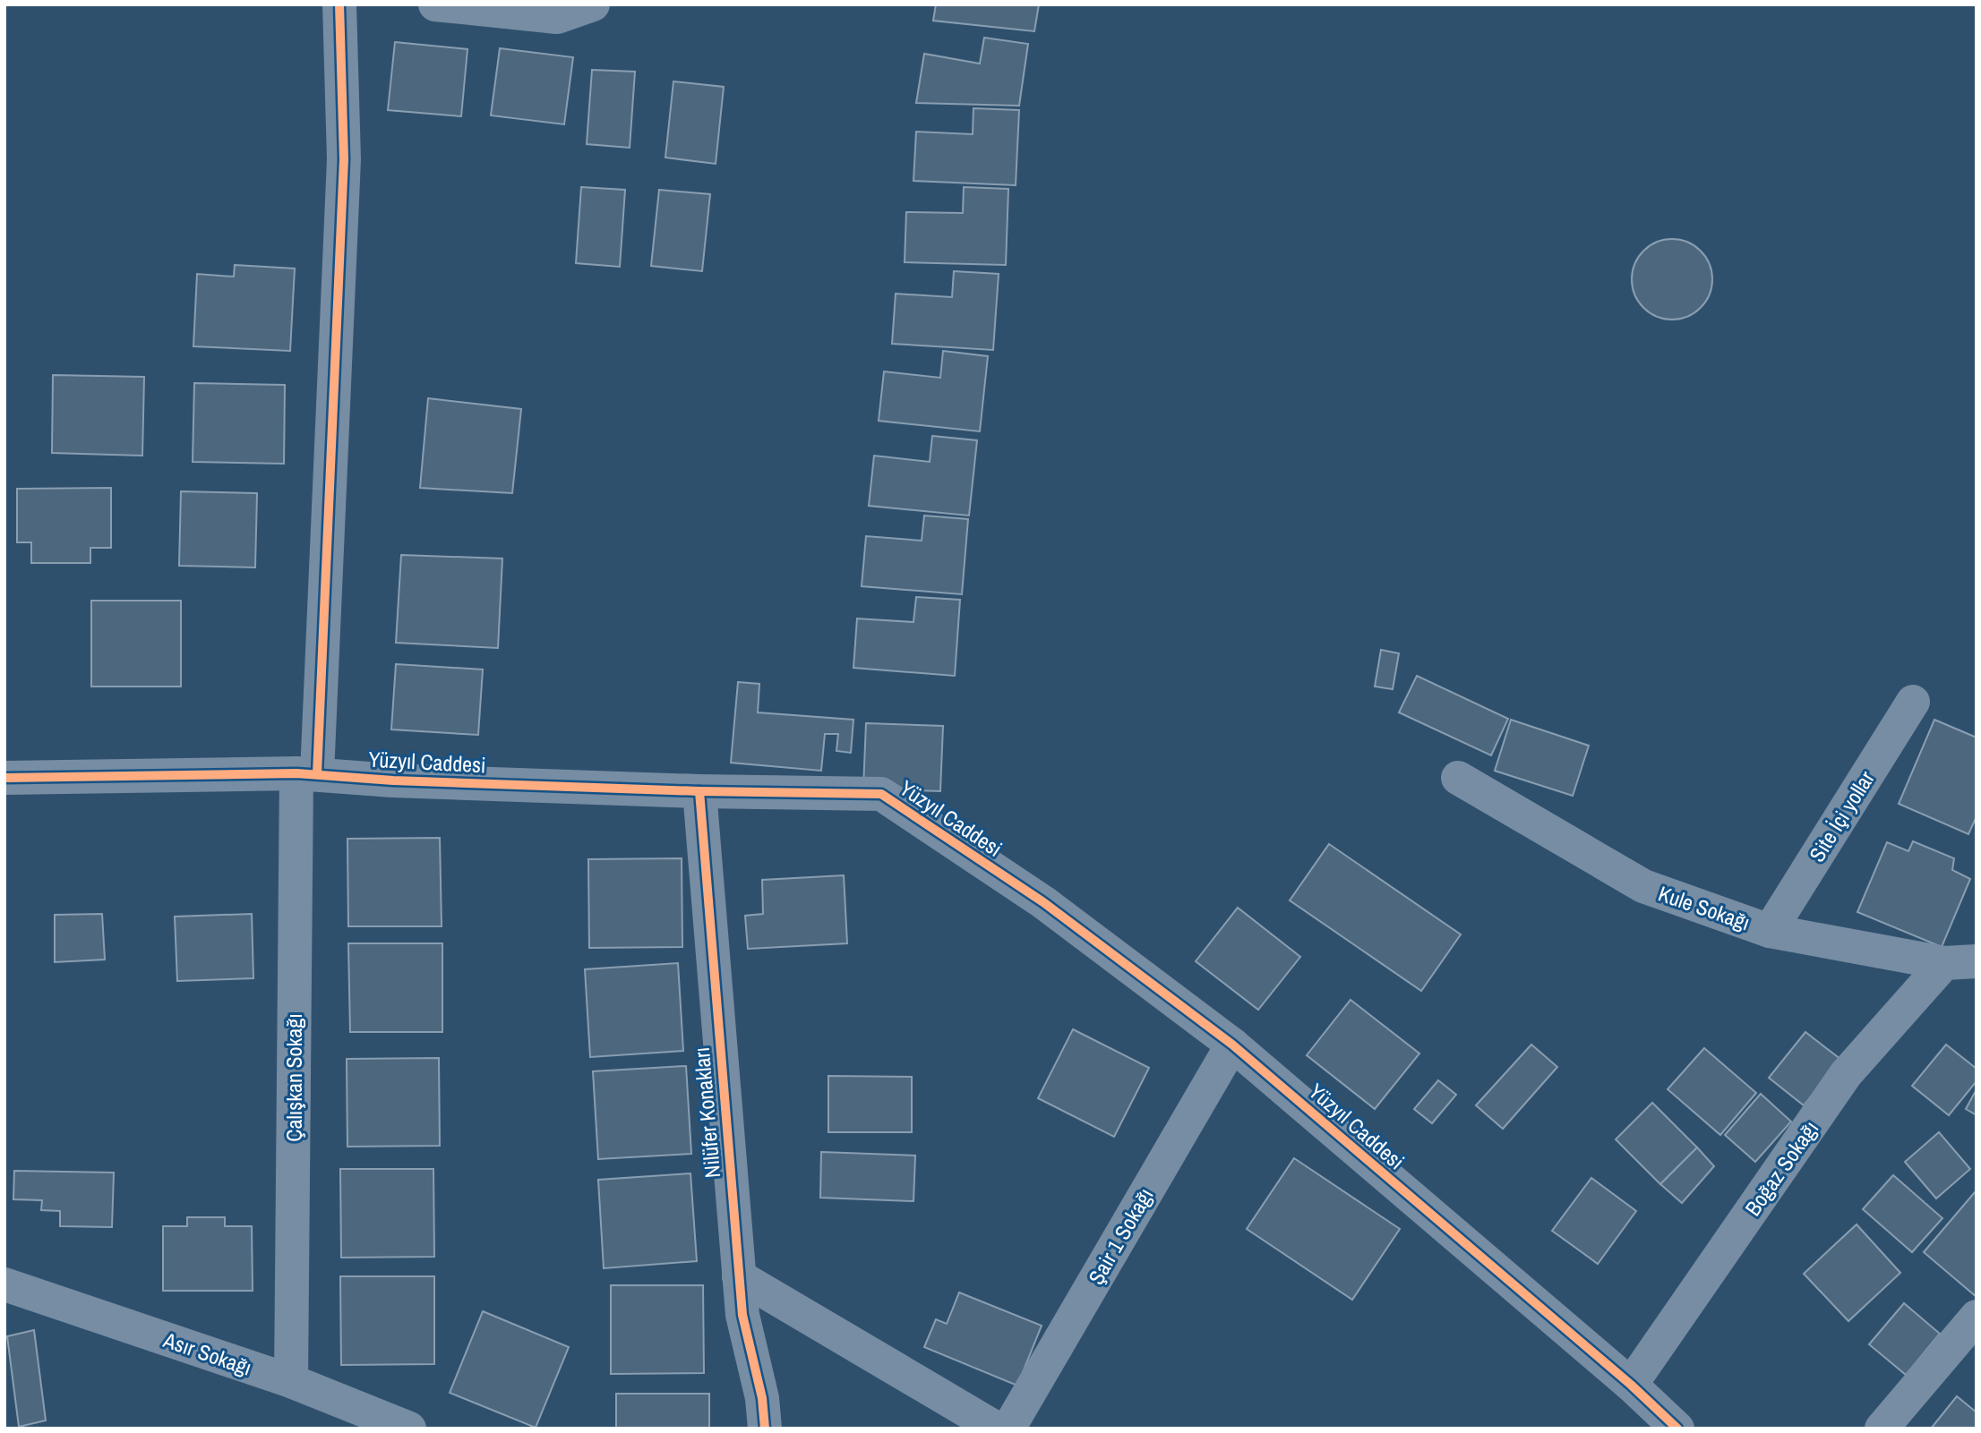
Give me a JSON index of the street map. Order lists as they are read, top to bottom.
{
  "streets": {
    "street": [
      "Yüzyıl Caddesi",
      "Site İçi yollar",
      "Kule Sokağı",
      "Çalışkan Sokağı",
      "Nilüfer Konakları",
      "Boğaz Sokağı",
      "Şair 1 Sokağı",
      "Asır Sokağı"
    ]
  },
  "crossings": [
    ["Yüzyıl Caddesi", "Çalışkan Sokağı"],
    ["Yüzyıl Caddesi", "Nilüfer Konakları"],
    ["Yüzyıl Caddesi", "Boğaz Sokağı"],
    ["Yüzyıl Caddesi", "Şair 1 Sokağı"],
    ["Site İçi yollar", "Kule Sokağı"],
    ["Kule Sokağı", "Boğaz Sokağı"],
    ["Çalışkan Sokağı", "Asır Sokağı"]
  ]
}
